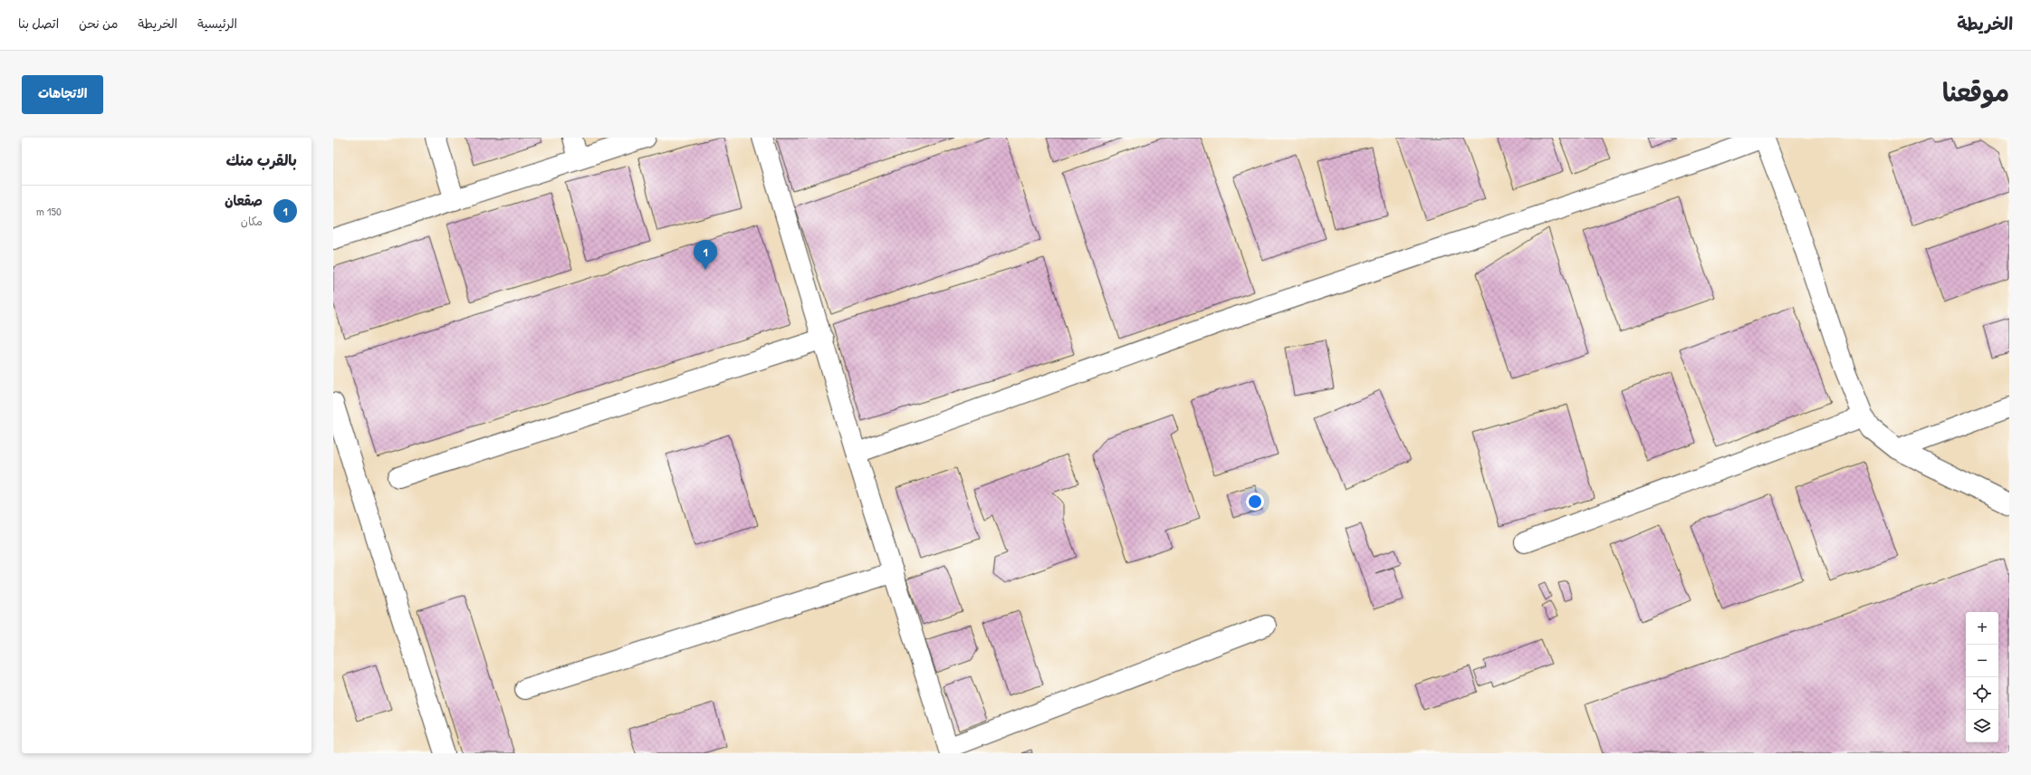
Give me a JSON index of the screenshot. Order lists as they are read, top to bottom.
{
  "page": {
    "header": "الخريطة",
    "nav": [
      "الرئيسية",
      "الخريطة",
      "من نحن",
      "اتصل بنا"
    ],
    "title": "موقعنا",
    "buttons": "الاتجاهات",
    "heading": "بالقرب منك",
    "list": [
      {
        "mark": "1",
        "name": "صقعان",
        "note": "مكان",
        "value": "150 m"
      }
    ],
    "pins": "1",
    "map_buttons": ["+", "−"]
  }
}
